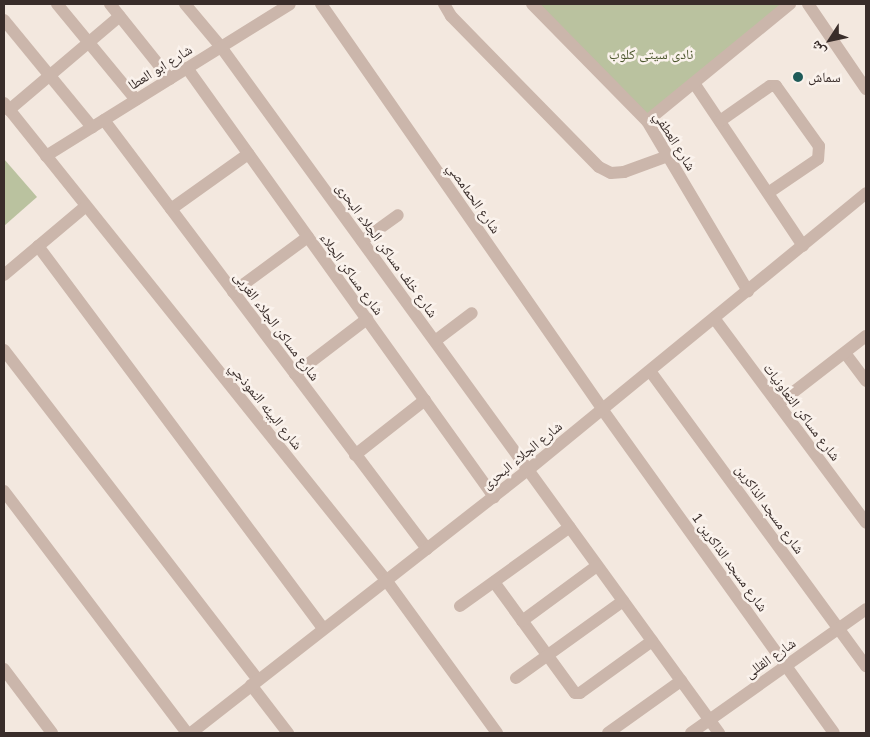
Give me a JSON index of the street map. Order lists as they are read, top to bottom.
{
  "streets": {
    "street": [
      "شارع ابو العطا",
      "شارع العطفي",
      "شارع الحمامصي",
      "شارع خلف مساكن الجلاء البحرى",
      "شارع مساكن الجلاء",
      "شارع مساكن الجلاء الغربى",
      "شارع البيئه النموذجي",
      "شارع مساكن التعاونيات",
      "شارع الجلاء البحرى",
      "شارع مسجد الذاكرين",
      "شارع مسجد الذاكرين 1",
      "شارع القللى"
    ]
  },
  "crossings": [
    ["شارع ابو العطا", "شارع خلف مساكن الجلاء البحرى"],
    ["شارع ابو العطا", "شارع مساكن الجلاء"],
    ["شارع ابو العطا", "شارع مساكن الجلاء الغربى"],
    ["شارع ابو العطا", "شارع البيئه النموذجي"],
    ["شارع العطفي", "شارع الجلاء البحرى"],
    ["شارع الحمامصي", "شارع الجلاء البحرى"],
    ["شارع الحمامصي", "شارع مسجد الذاكرين 1"],
    ["شارع خلف مساكن الجلاء البحرى", "شارع الجلاء البحرى"],
    ["شارع خلف مساكن الجلاء البحرى", "شارع القللى"],
    ["شارع مساكن الجلاء", "شارع الجلاء البحرى"],
    ["شارع مساكن الجلاء الغربى", "شارع الجلاء البحرى"],
    ["شارع البيئه النموذجي", "شارع الجلاء البحرى"],
    ["شارع مساكن التعاونيات", "شارع الجلاء البحرى"],
    ["شارع الجلاء البحرى", "شارع مسجد الذاكرين"],
    ["شارع الجلاء البحرى", "شارع مسجد الذاكرين 1"],
    ["شارع مسجد الذاكرين", "شارع القللى"],
    ["شارع مسجد الذاكرين 1", "شارع القللى"]
  ],
  "parks": ["نادى سيتى كلوب"],
  "places": ["سماش"],
  "north": "bottom left"
}
